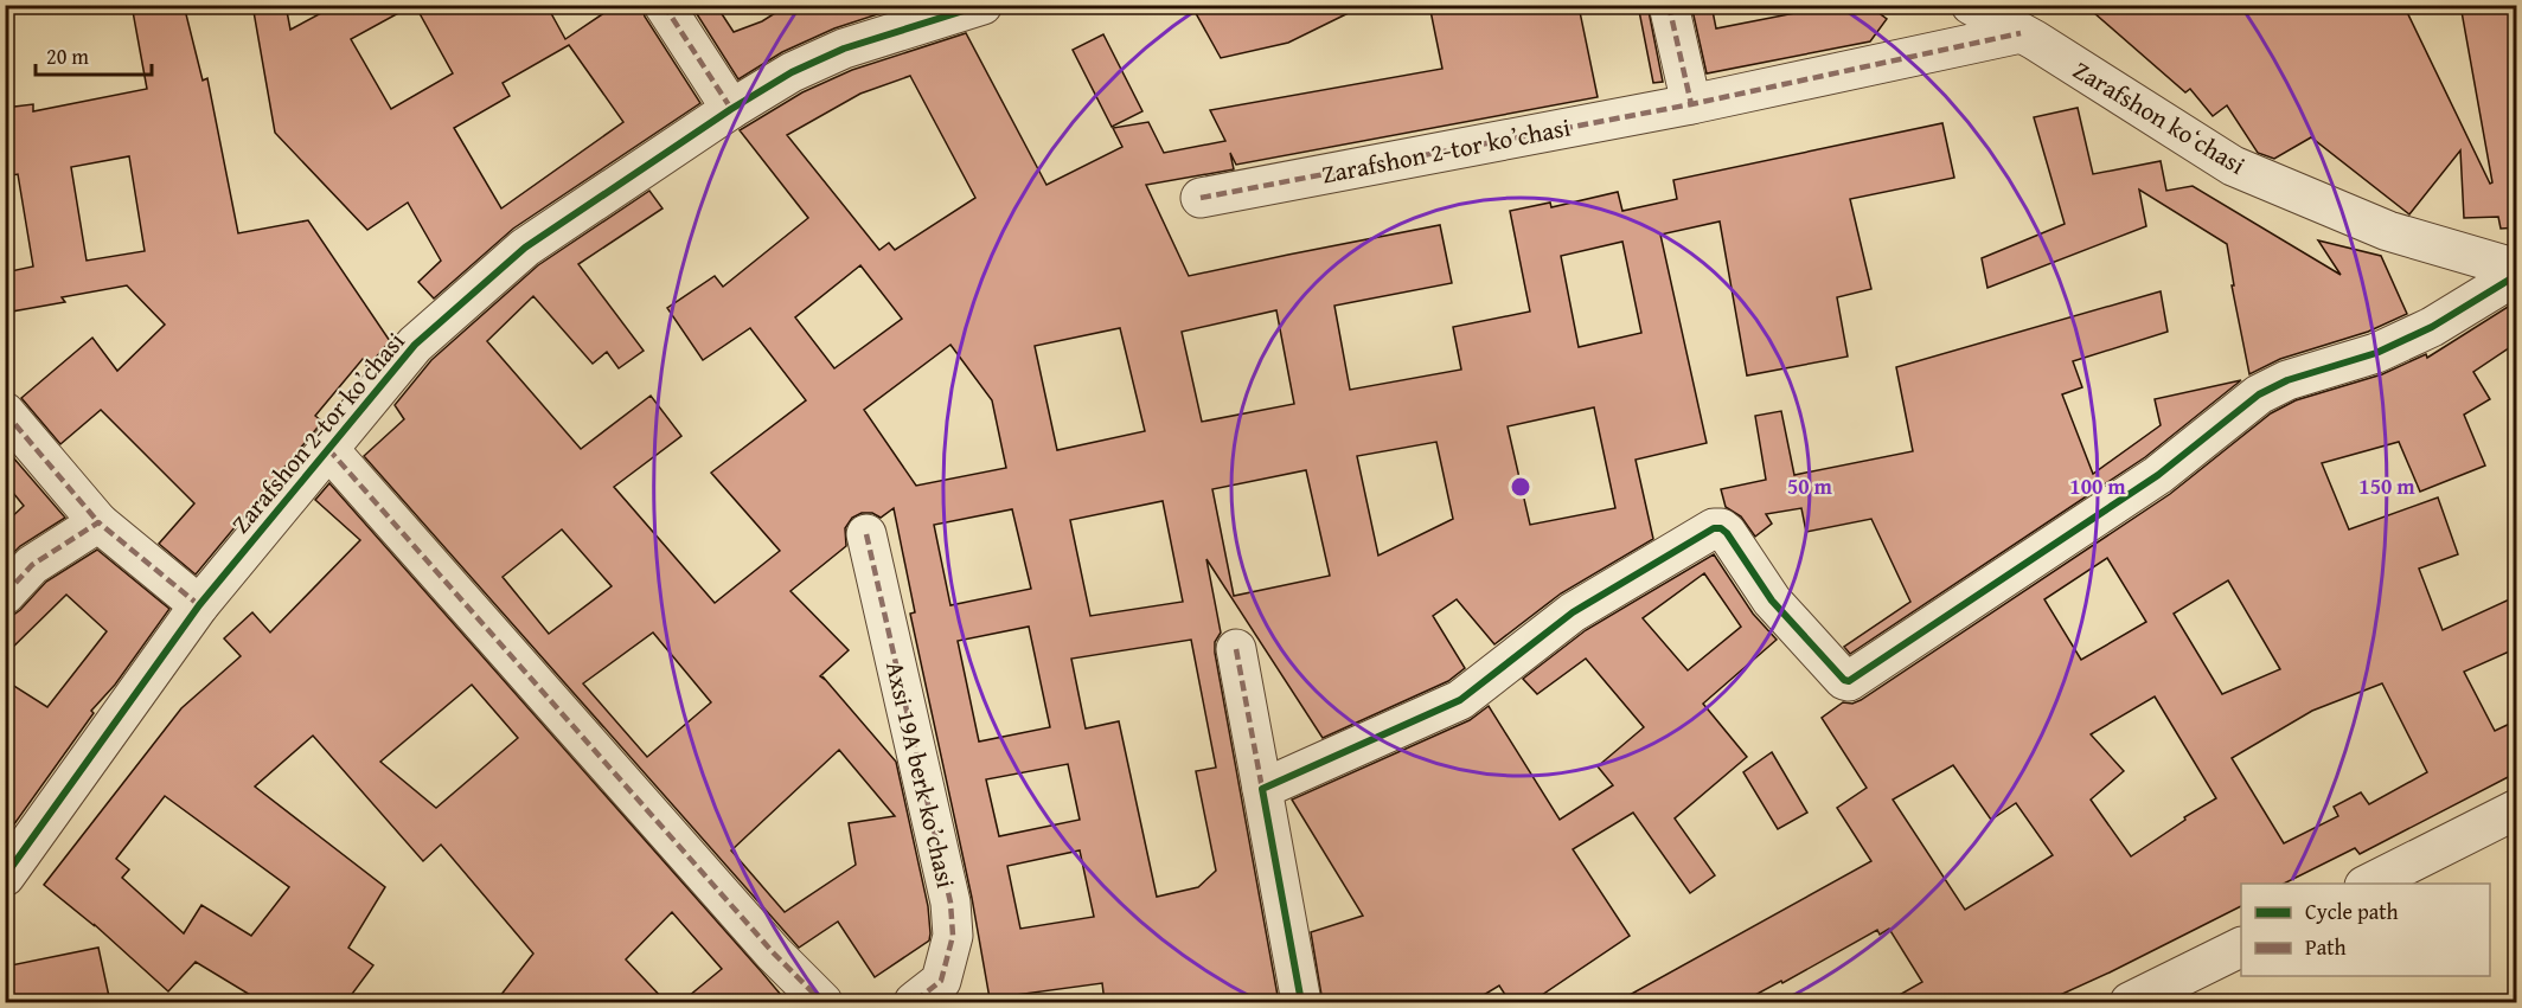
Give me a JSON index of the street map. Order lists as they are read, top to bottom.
{
  "streets": {
    "street": ["Zarafshon koʻchasi", "Zarafshon 2-tor koʼchasi", "Аxsi 19А berk koʼchasi"]
  },
  "crossings": [
    ["Zarafshon koʻchasi", "Zarafshon 2-tor koʼchasi"]
  ],
  "legend": ["Cycle path", "Path"],
  "scale_bar": "20 m",
  "rings": ["50 m", "100 m", "150 m"]
}
